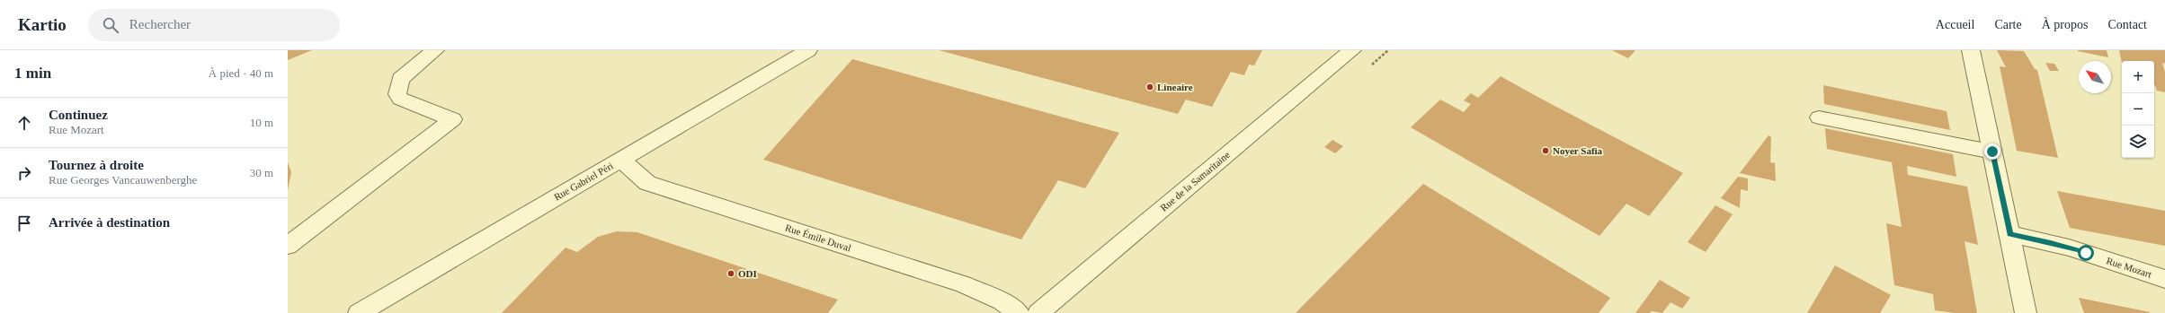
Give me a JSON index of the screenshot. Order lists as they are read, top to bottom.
{
  "streets": {
    "street": [
      "Rue Gabriel Péri",
      "Rue de la Samaritaine",
      "Rue Émile Duval",
      "Rue Mozart"
    ]
  },
  "crossings": [
    ["Rue Gabriel Péri", "Rue Émile Duval"]
  ],
  "places": ["Lineaire", "Noyer Safia", "ODI"],
  "north": "top left",
  "page": {
    "header": "Kartio",
    "search": "Rechercher",
    "nav": [
      "Accueil",
      "Carte",
      "À propos",
      "Contact"
    ],
    "heading": ["1 min", "À pied · 40 m"],
    "map_buttons": ["+", "−"],
    "list": [
      ["Continuez", "Rue Mozart", "10 m"],
      ["Tournez à droite", "Rue Georges Vancauwenberghe", "30 m"],
      "Arrivée à destination"
    ]
  }
}
